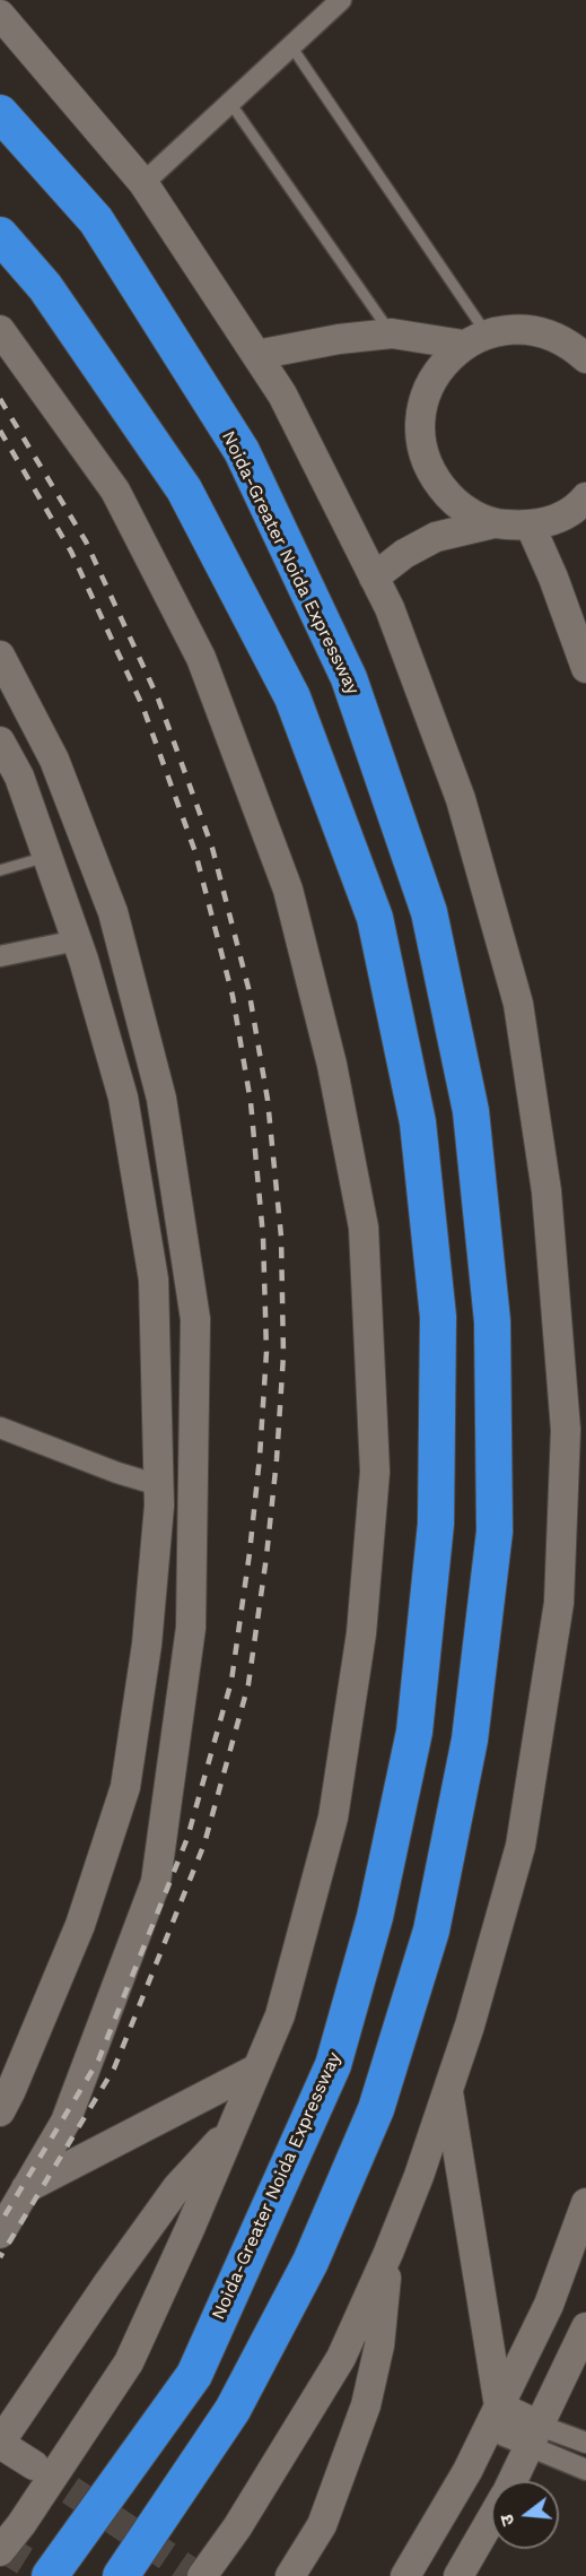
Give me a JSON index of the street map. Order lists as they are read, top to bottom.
{
  "streets": {
    "highway": ["Noida-Greater Noida Expressway"]
  },
  "north": "left"
}
